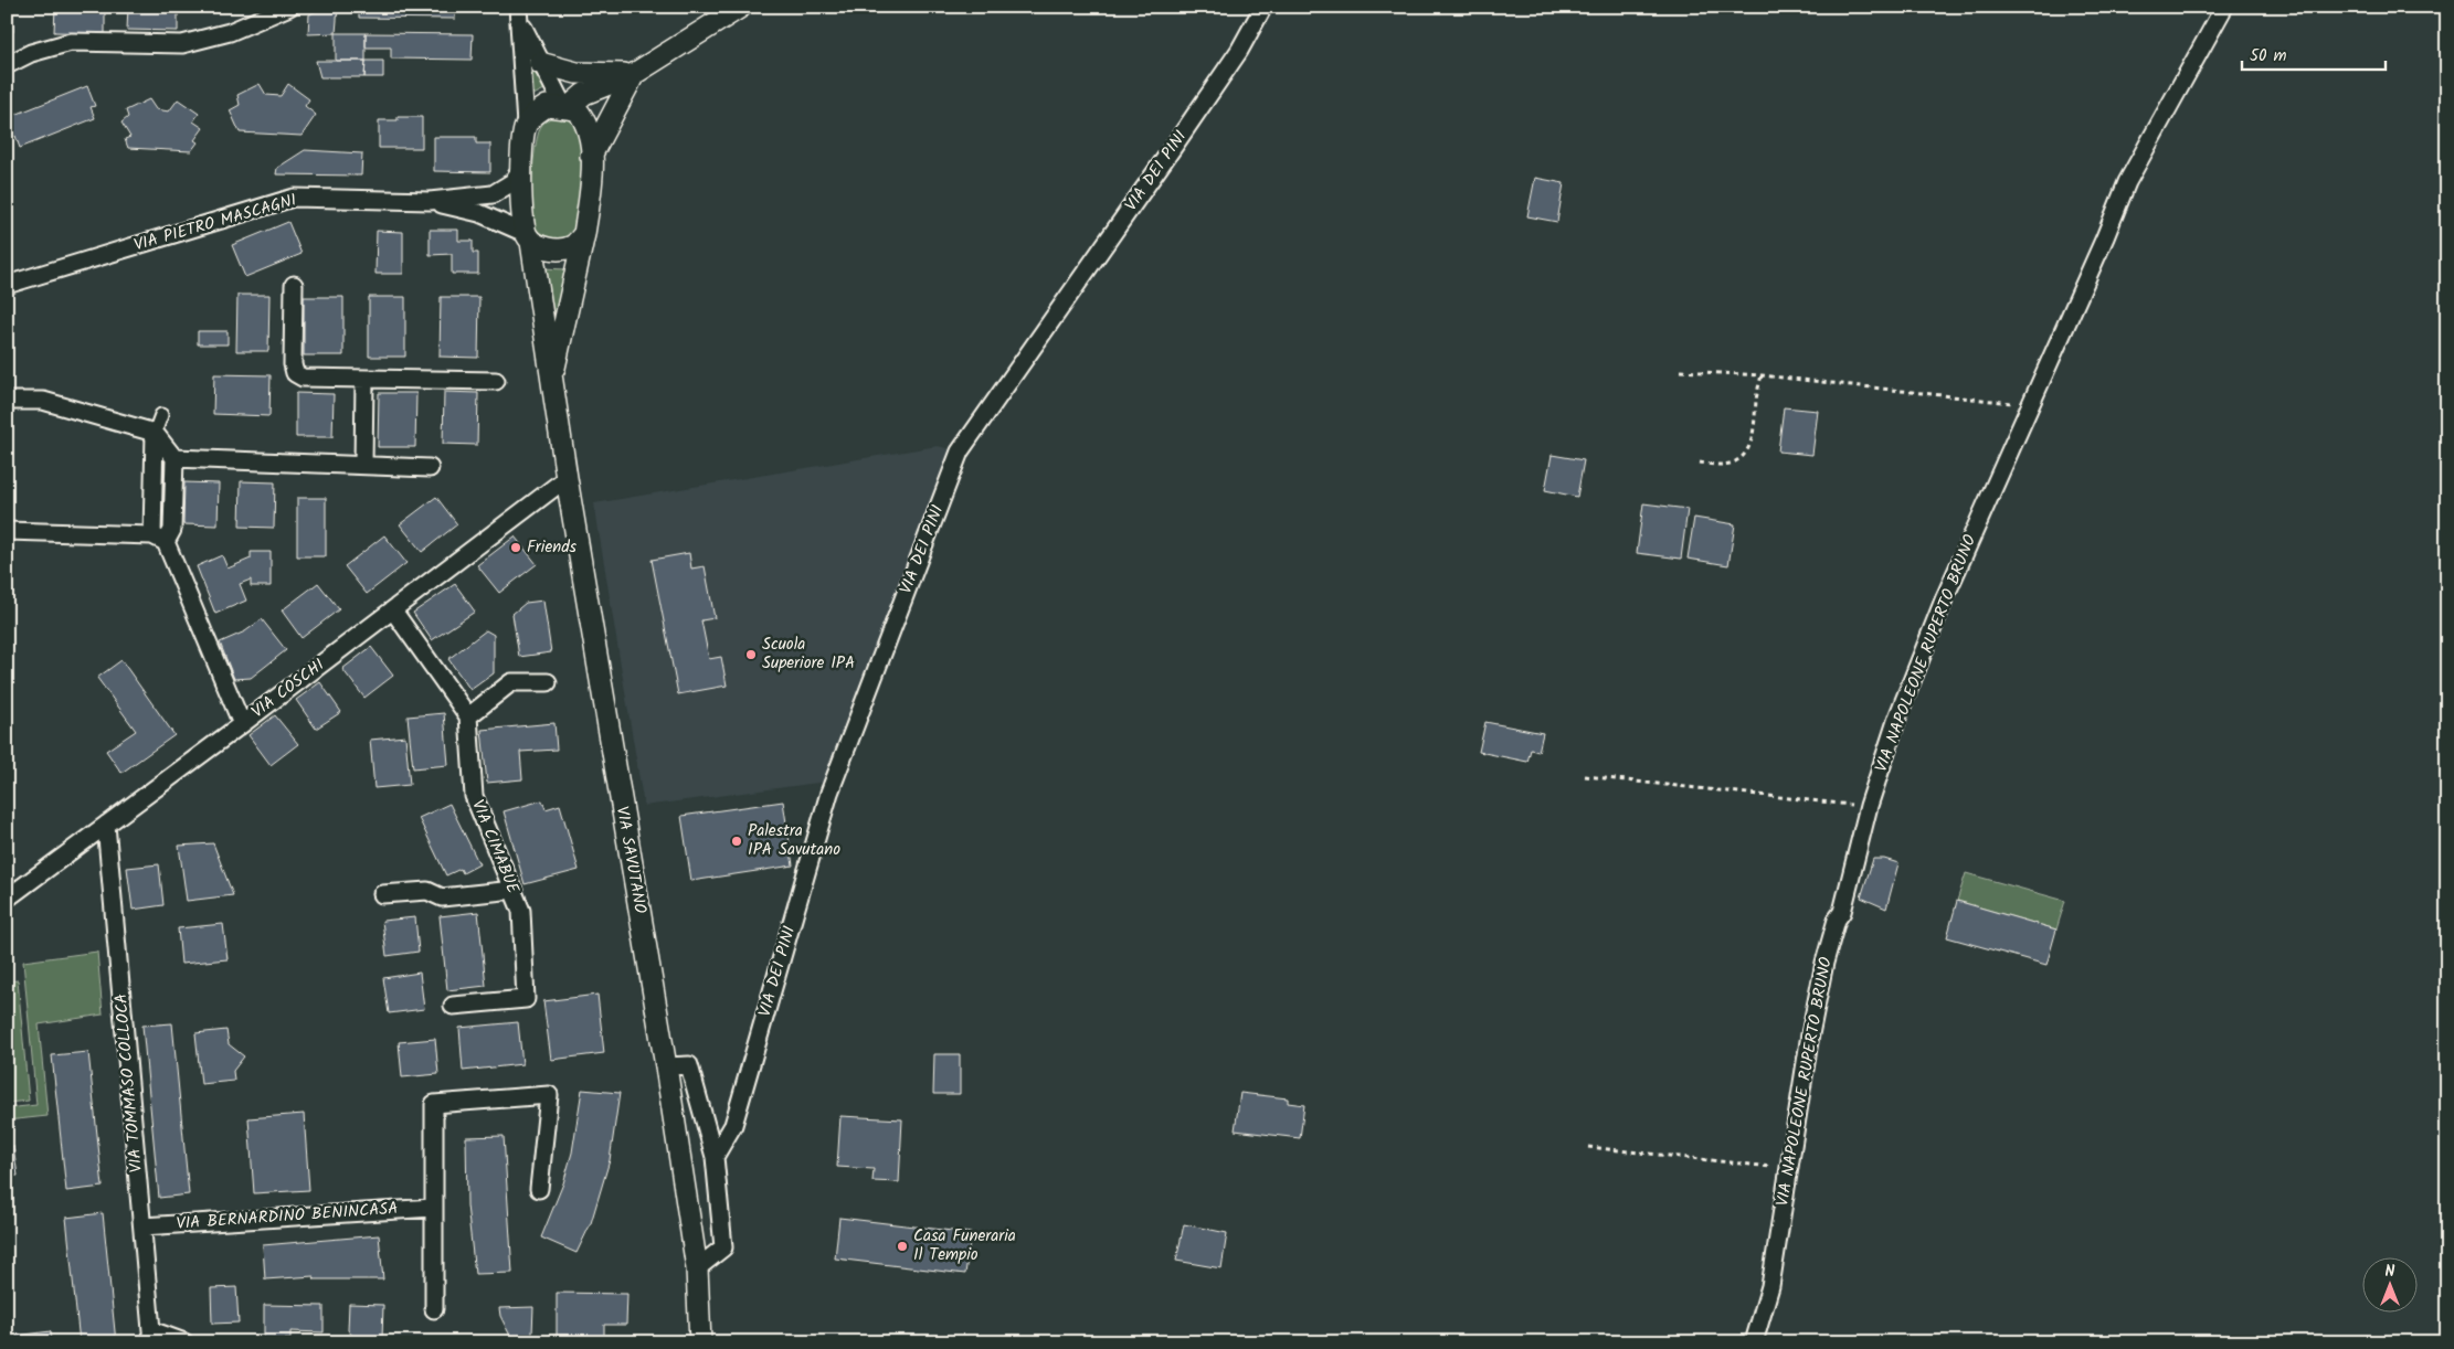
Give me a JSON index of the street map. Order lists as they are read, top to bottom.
{
  "streets": {
    "street": [
      "VIA DEI PINI",
      "VIA PIETRO MASCAGNI",
      "VIA NAPOLEONE RUPERTO BRUNO",
      "VIA COSCHI",
      "VIA CIMABUE",
      "VIA SAVUTANO",
      "VIA TOMMASO COLLOCA",
      "VIA BERNARDINO BENINCASA"
    ]
  },
  "crossings": [
    ["VIA COSCHI", "VIA SAVUTANO"],
    ["VIA COSCHI", "VIA TOMMASO COLLOCA"],
    ["VIA TOMMASO COLLOCA", "VIA BERNARDINO BENINCASA"]
  ],
  "places": [
    "Friends",
    "Scuola Superiore IPA",
    "Palestra IPA Savutano",
    "Casa Funeraria Il Tempio"
  ],
  "scale_bar": "50 m",
  "north": "top"
}
